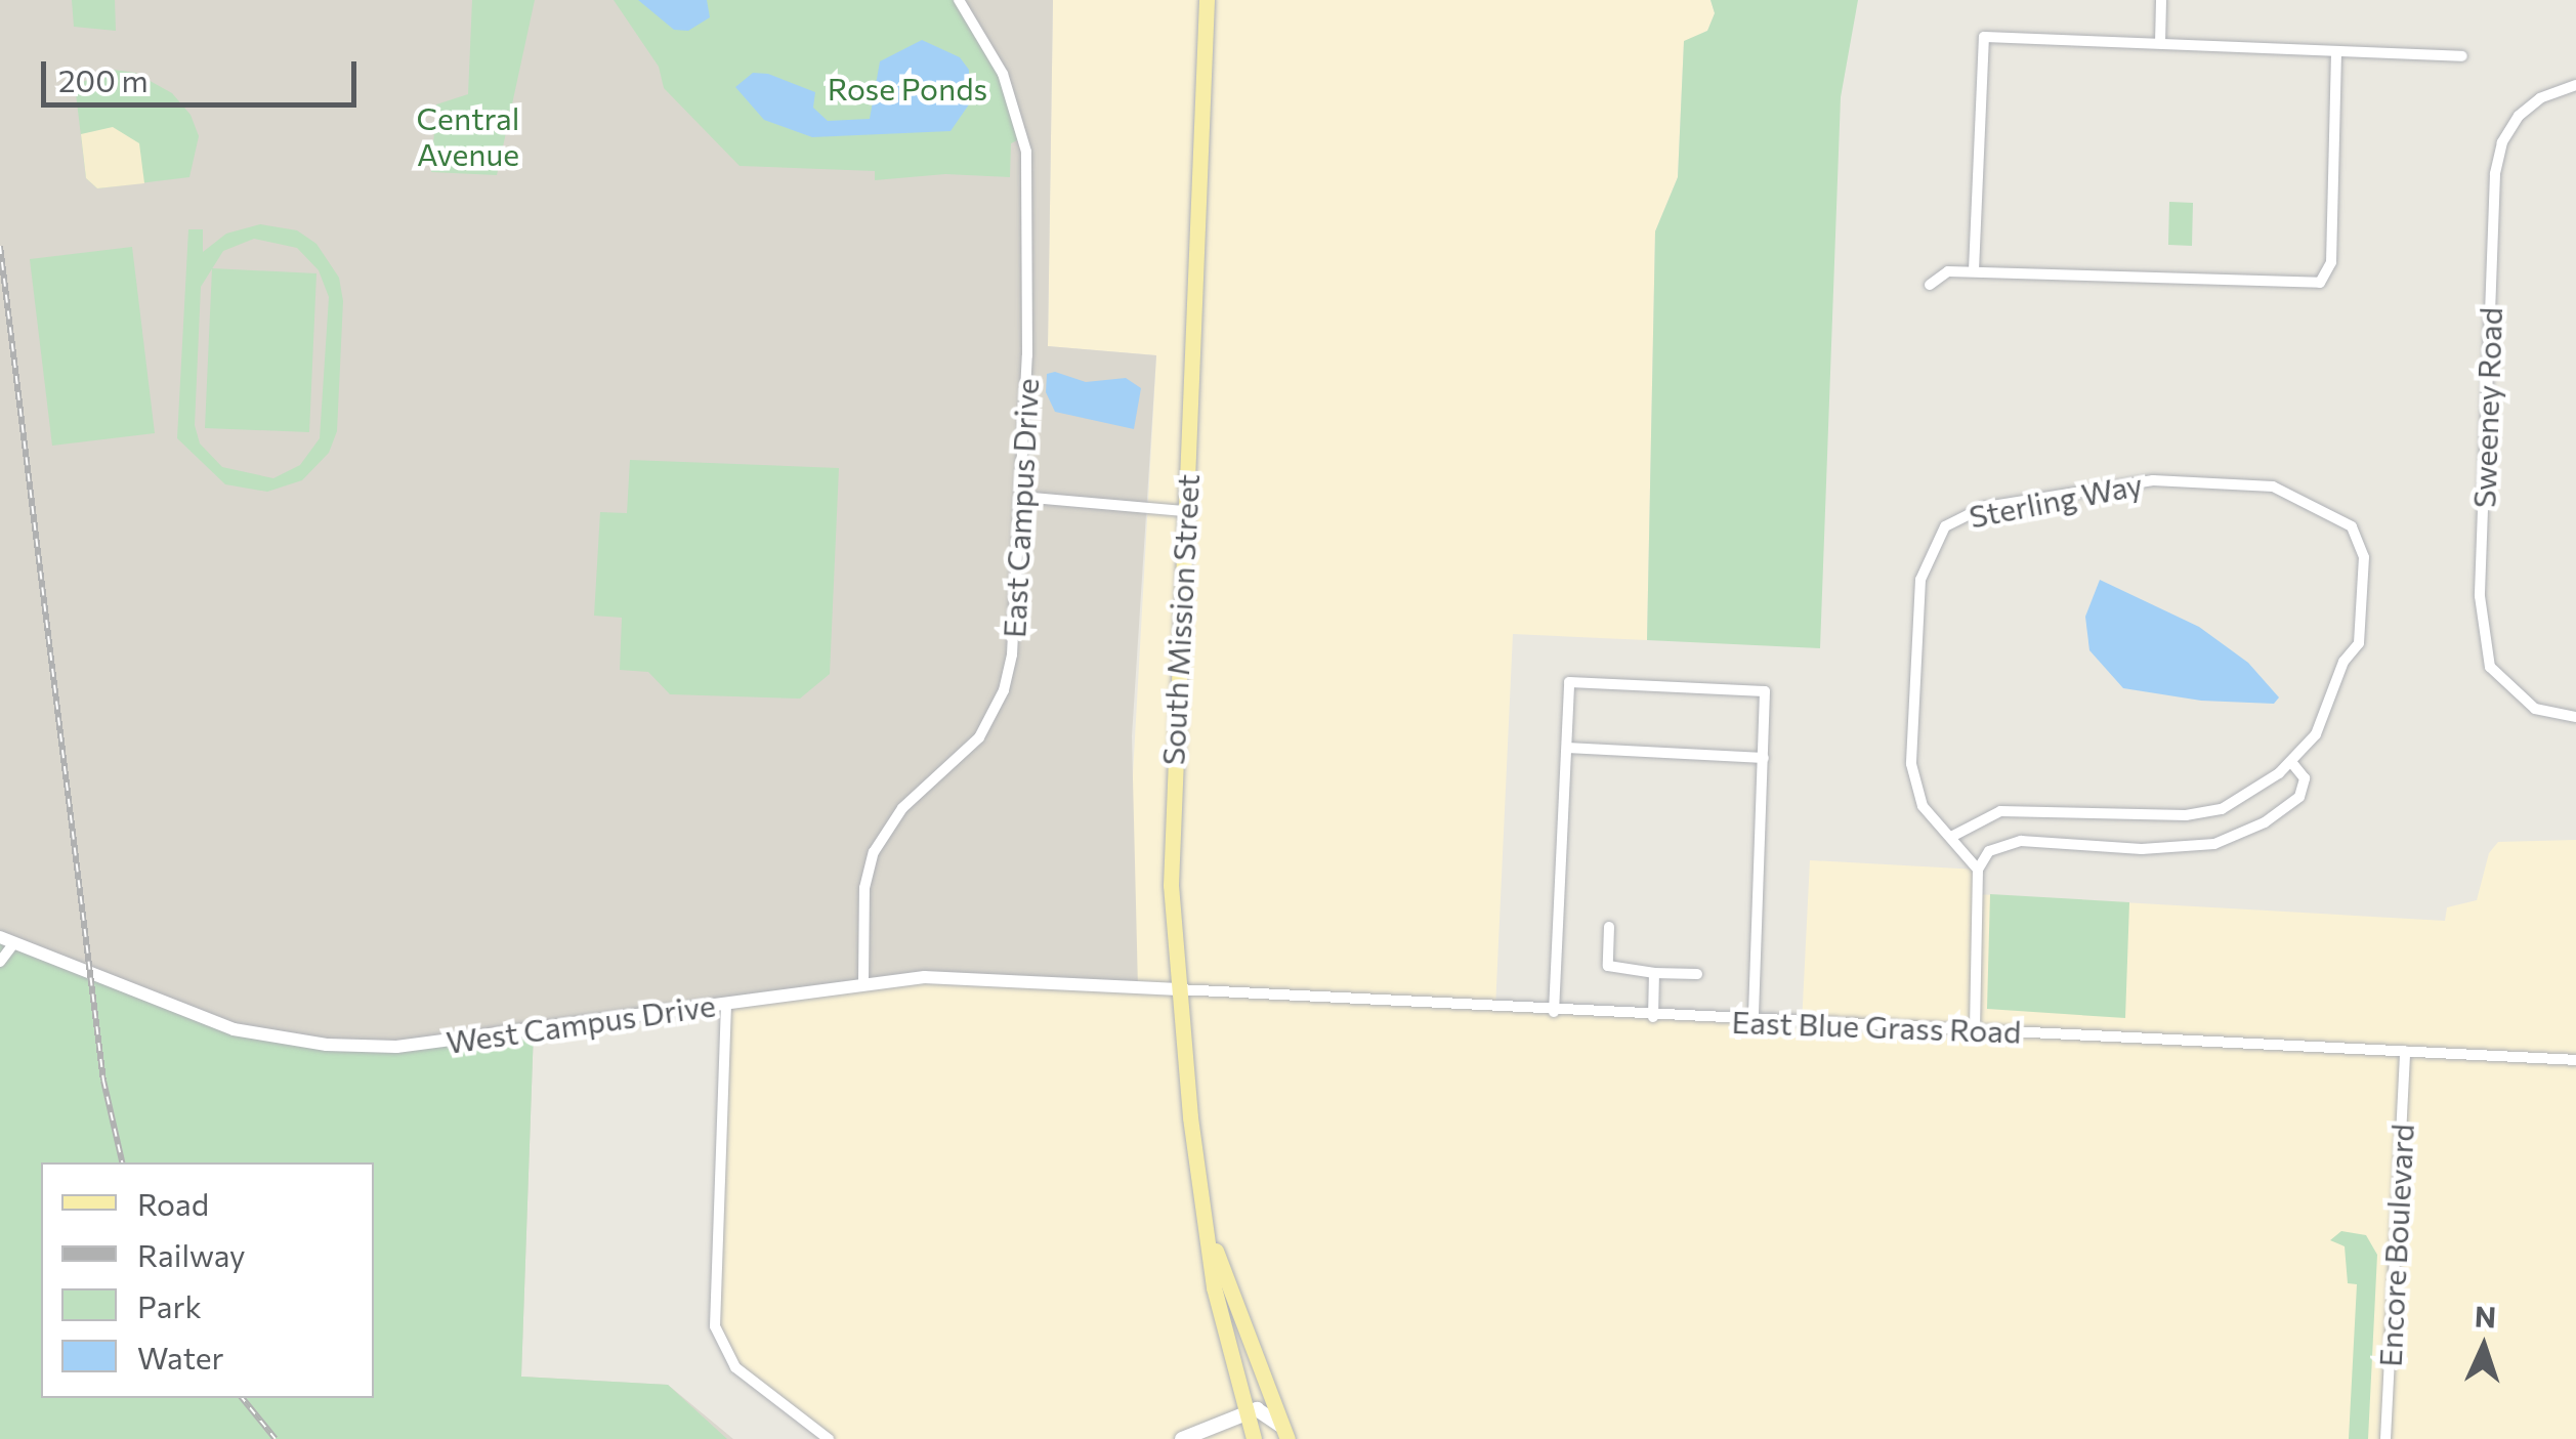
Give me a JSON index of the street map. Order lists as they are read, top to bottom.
{
  "streets": {
    "main road": ["South Mission Street"],
    "street": [
      "Sweeney Road",
      "Sterling Way",
      "East Campus Drive",
      "West Campus Drive",
      "East Blue Grass Road",
      "Encore Boulevard"
    ]
  },
  "crossings": [
    ["East Campus Drive", "West Campus Drive"],
    ["South Mission Street", "West Campus Drive"],
    ["South Mission Street", "East Blue Grass Road"],
    ["West Campus Drive", "East Blue Grass Road"],
    ["East Blue Grass Road", "Encore Boulevard"]
  ],
  "parks": ["Rose Ponds", "Central Avenue"],
  "legend": [
    "Road",
    "Railway",
    "Park",
    "Water"
  ],
  "scale_bar": "200 m",
  "north": "top"
}
